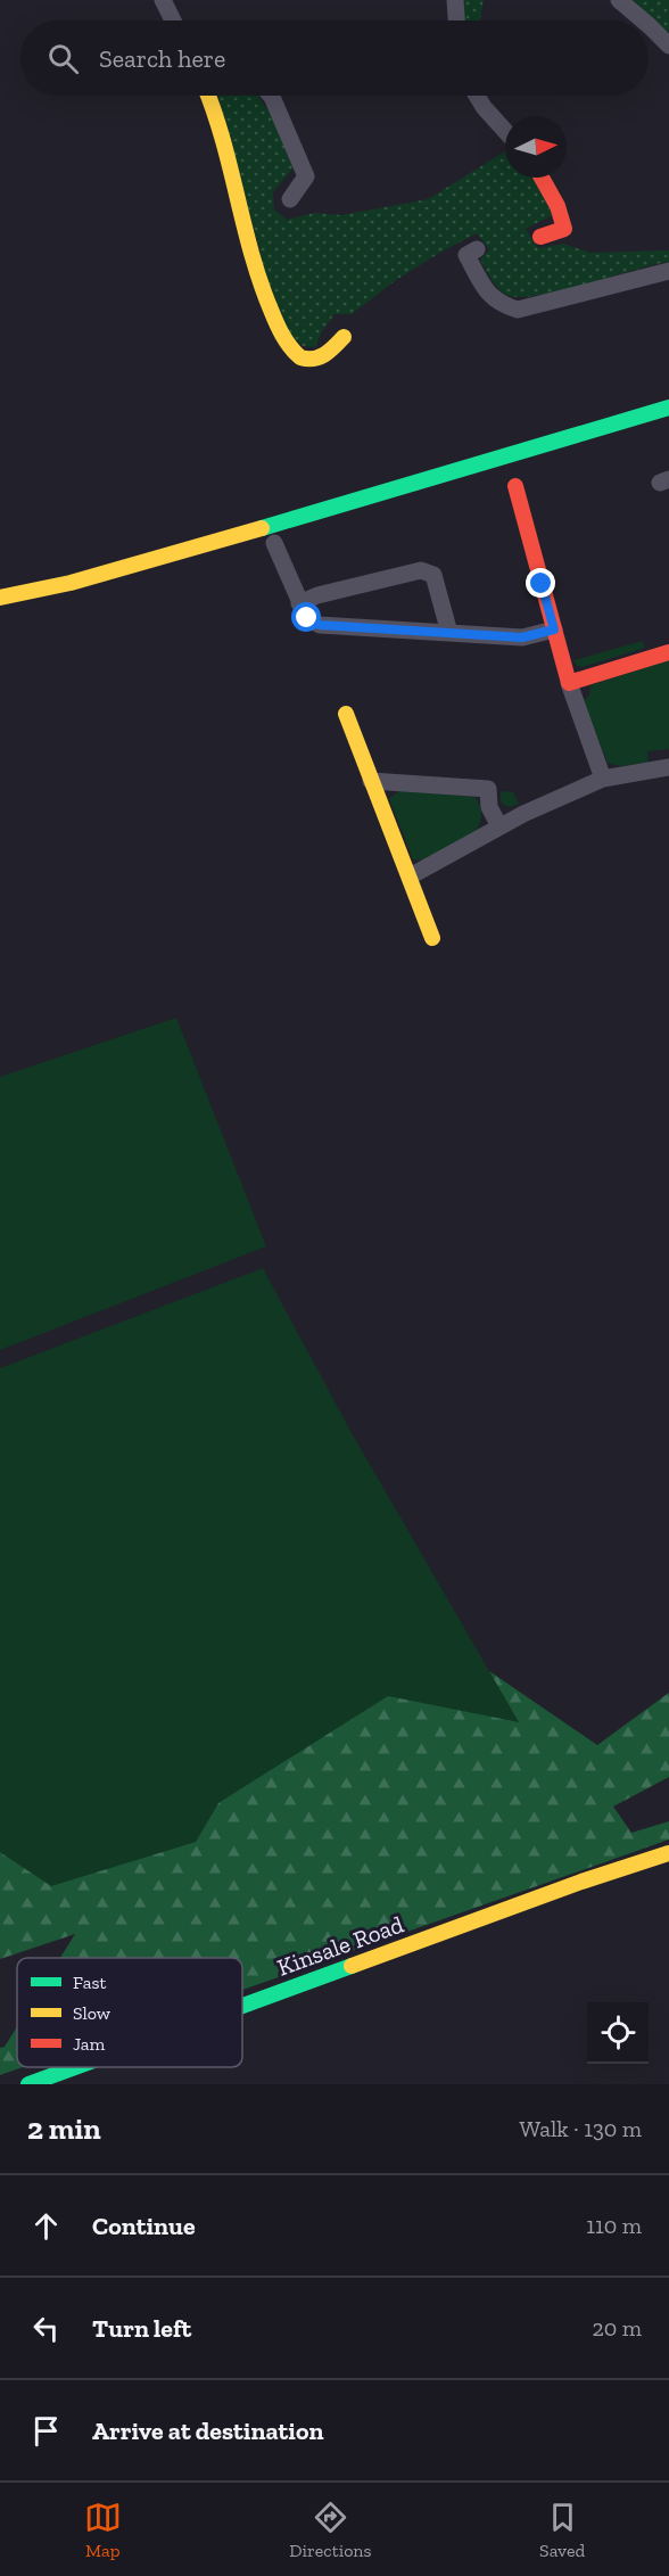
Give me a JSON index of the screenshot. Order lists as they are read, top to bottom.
{
  "streets": {
    "main road": ["Kinsale Road"]
  },
  "legend": ["Fast", "Slow", "Jam"],
  "north": "right",
  "page": {
    "search": "Search here",
    "heading": ["2 min", "Walk · 130 m"],
    "list": [
      ["Continue", "110 m"],
      ["Turn left", "20 m"],
      "Arrive at destination"
    ],
    "nav": ["Map", "Directions", "Saved"]
  }
}
